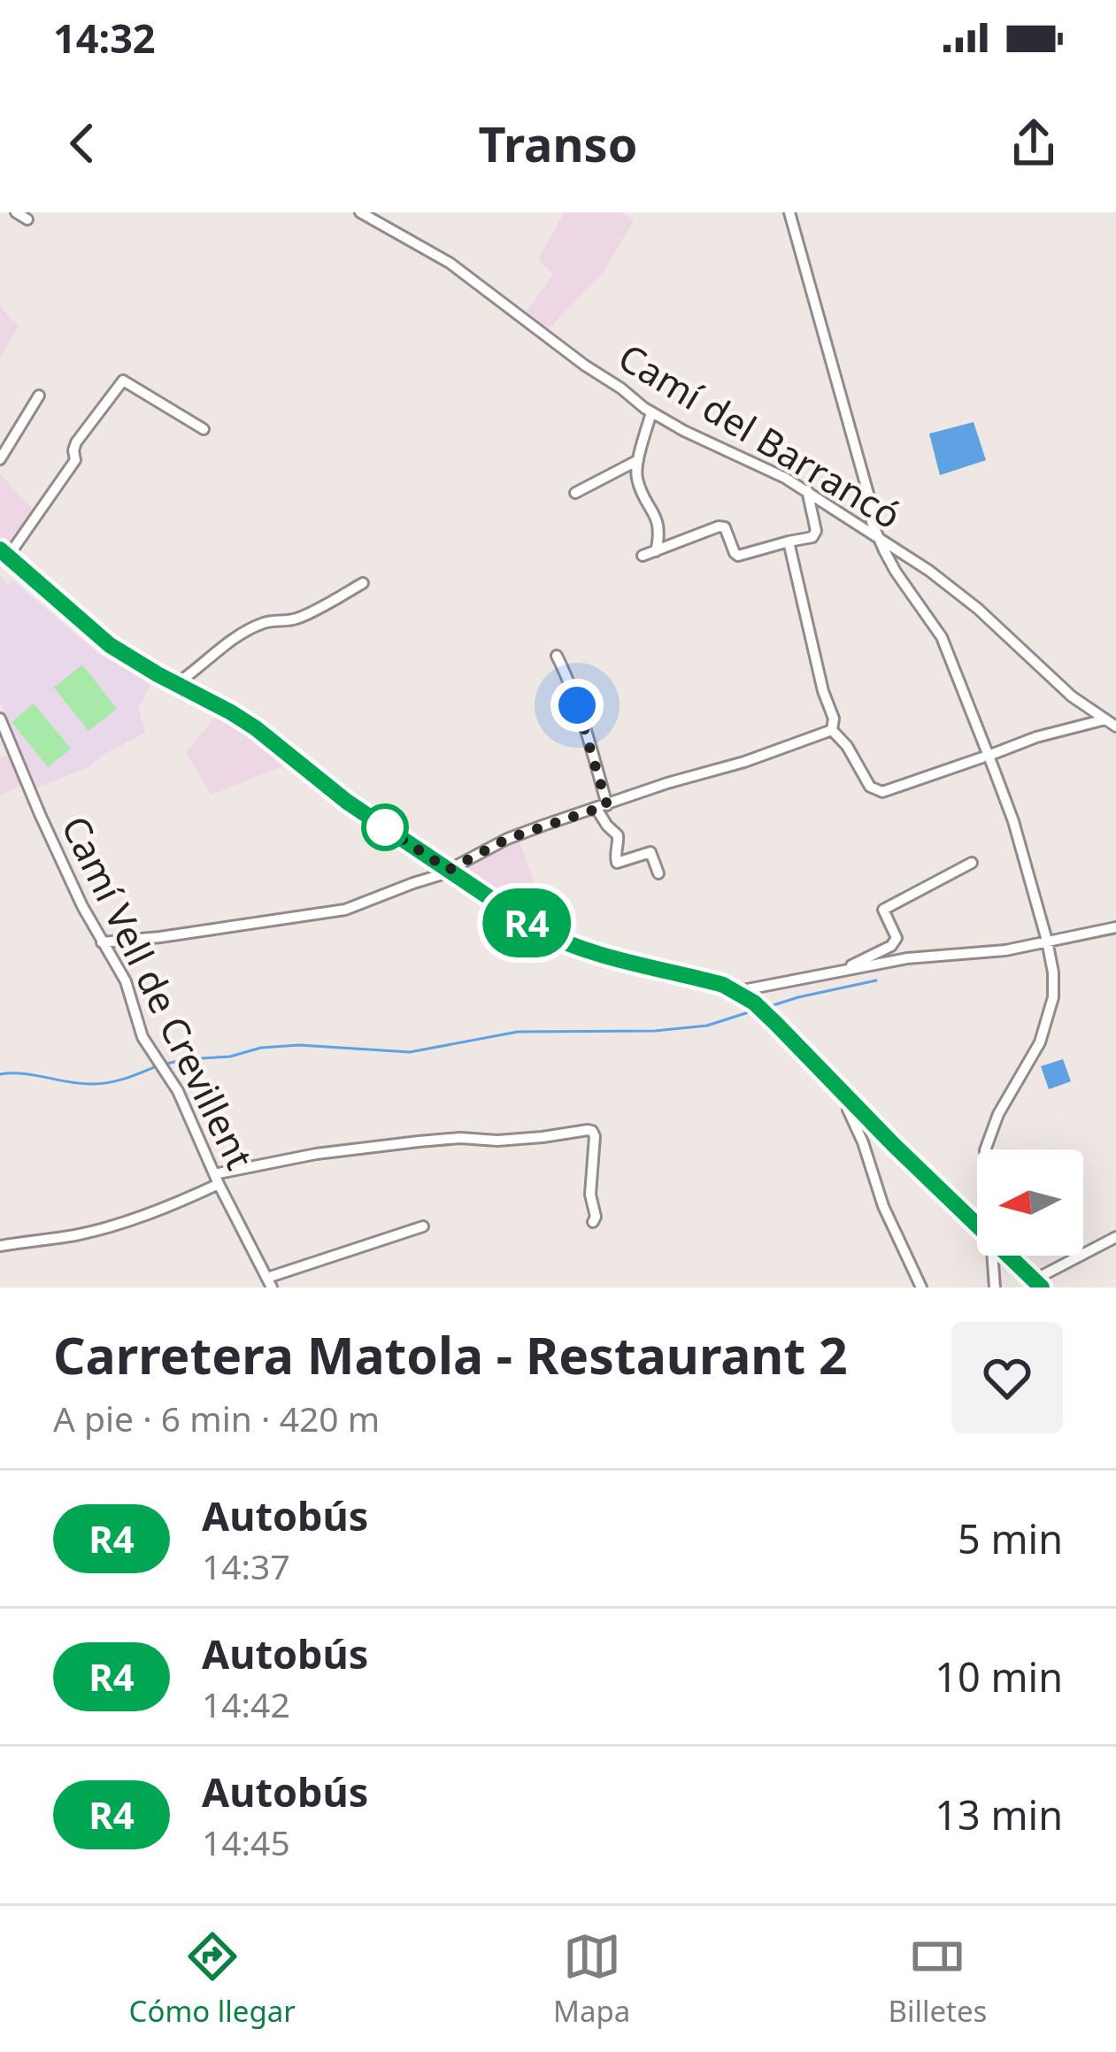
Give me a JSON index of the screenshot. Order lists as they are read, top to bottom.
{
  "streets": {
    "street": ["Camí del Barrancó", "Camí Vell de Crevillent"]
  },
  "lines": ["bus line R4"],
  "north": "left",
  "page": {
    "status": "14:32",
    "header": "Transo",
    "on_map": "R4",
    "heading": ["Carretera Matola - Restaurant 2", "A pie · 6 min · 420 m"],
    "list": [
      {
        "mark": "R4",
        "name": "Autobús",
        "note": "14:37",
        "value": "5 min"
      },
      {
        "mark": "R4",
        "name": "Autobús",
        "note": "14:42",
        "value": "10 min"
      },
      {
        "mark": "R4",
        "name": "Autobús",
        "note": "14:45",
        "value": "13 min"
      }
    ],
    "tabs": ["Cómo llegar", "Mapa", "Billetes"]
  }
}
